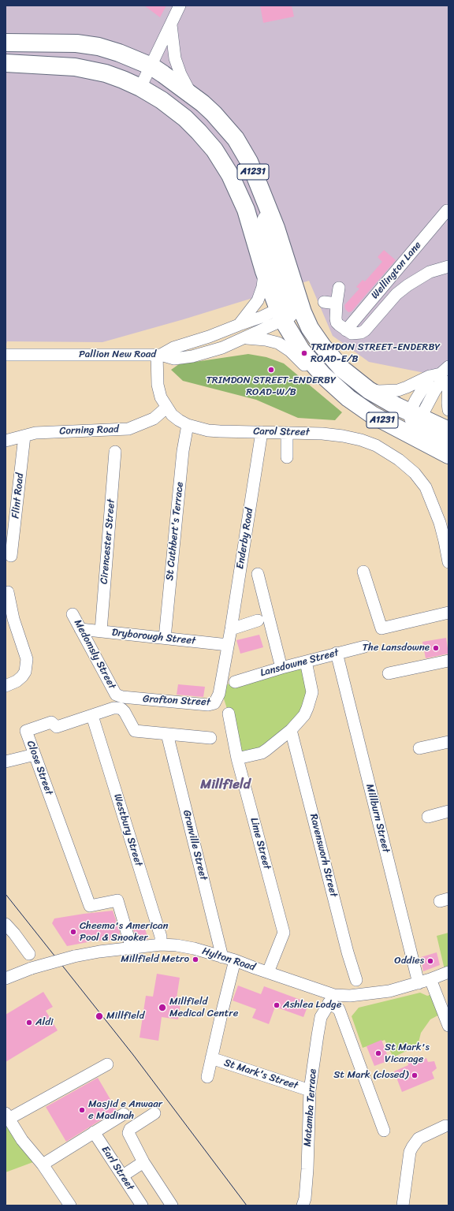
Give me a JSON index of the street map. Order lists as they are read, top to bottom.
{
  "streets": {
    "highway": ["A1231"],
    "street": [
      "Wellington Lane",
      "Pallion New Road",
      "Corning Road",
      "Carol Street",
      "Flint Road",
      "St Cuthbert's Terrace",
      "Enderby Road",
      "Cirencester Street",
      "Dryborough Street",
      "Medomsly Street",
      "Lansdowne Street",
      "Grafton Street",
      "Close Street",
      "Millburn Street",
      "Westbury Street",
      "Lime Street",
      "Granville Street",
      "Ravensworh Street",
      "Hylton Road",
      "St Mark's Street",
      "Matamba Terrace",
      "Earl Street"
    ]
  },
  "crossings": [
    ["A1231", "Pallion New Road"],
    ["Pallion New Road", "Carol Street"],
    ["Corning Road", "Carol Street"],
    ["Corning Road", "Flint Road"],
    ["Carol Street", "St Cuthbert's Terrace"],
    ["Carol Street", "Enderby Road"],
    ["St Cuthbert's Terrace", "Dryborough Street"],
    ["Enderby Road", "Dryborough Street"],
    ["Enderby Road", "Grafton Street"],
    ["Cirencester Street", "Dryborough Street"],
    ["Dryborough Street", "Medomsly Street"],
    ["Dryborough Street", "Grafton Street"],
    ["Medomsly Street", "Grafton Street"],
    ["Lansdowne Street", "Millburn Street"],
    ["Close Street", "Westbury Street"],
    ["Close Street", "Granville Street"],
    ["Close Street", "Hylton Road"],
    ["Millburn Street", "Hylton Road"],
    ["Westbury Street", "Hylton Road"],
    ["Lime Street", "Hylton Road"],
    ["Granville Street", "Hylton Road"],
    ["Hylton Road", "Matamba Terrace"],
    ["St Mark's Street", "Matamba Terrace"]
  ],
  "districts": ["Millfield"],
  "places": [
    "TRIMDON STREET-ENDERBY ROAD-E/B",
    "TRIMDON STREET-ENDERBY ROAD-W/B",
    "The Lansdowne",
    "Cheema's American Pool & Snooker",
    "Millfield Metro",
    "Oddies",
    "Ashlea Lodge",
    "Millfield Medical Centre",
    "Millfield",
    "Aldi",
    "St Mark's Vicarage",
    "St Mark (closed)",
    "Masjid e Anwaar e Madinah"
  ]
}
